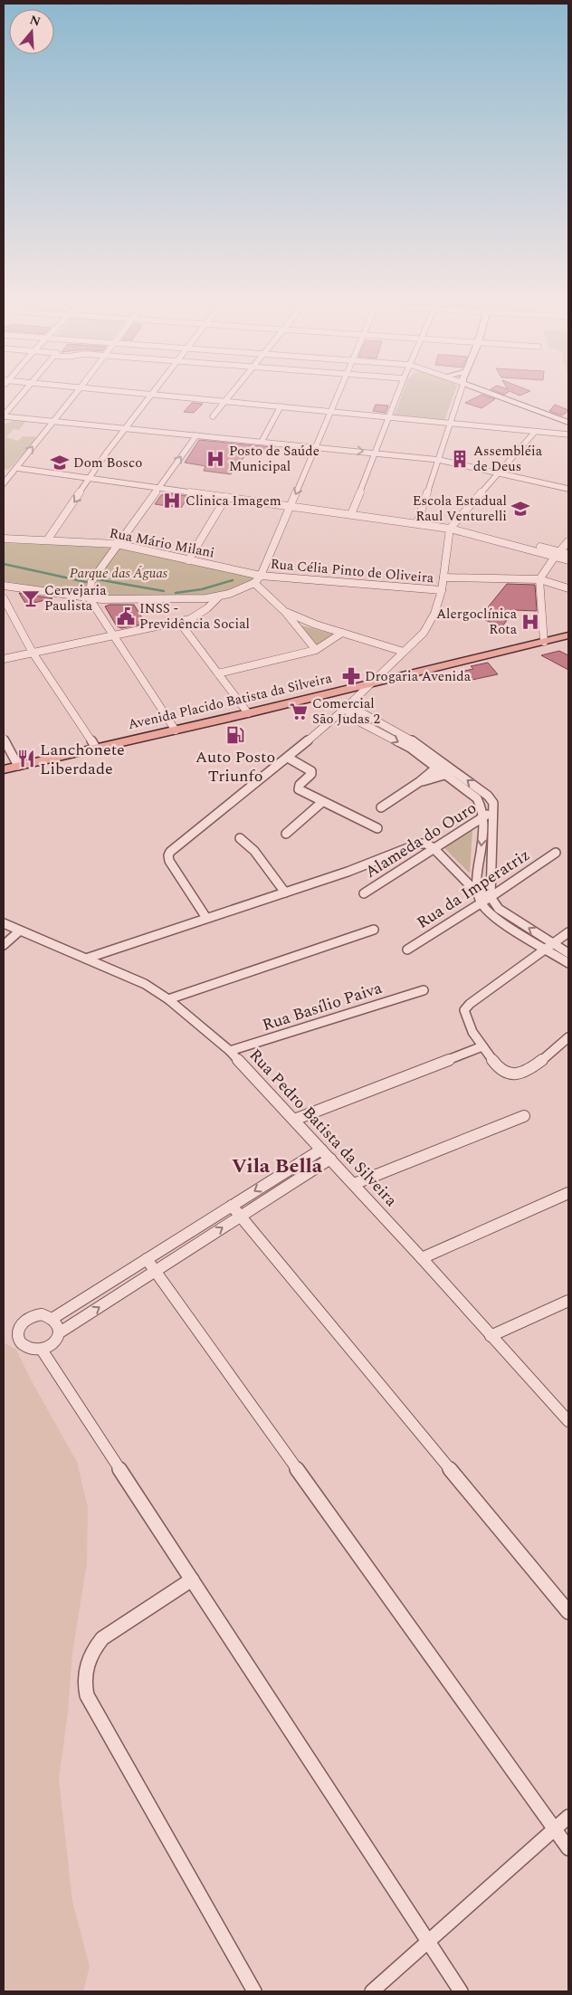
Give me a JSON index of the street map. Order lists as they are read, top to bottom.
{
  "streets": {
    "main road": ["Avenida Placido Batista da Silveira"],
    "street": [
      "Rua Mário Milani",
      "Rua Célia Pinto de Oliveira",
      "Alameda do Ouro",
      "Rua da Imperatriz",
      "Rua Basílio Paiva",
      "Rua Pedro Batista da Silveira"
    ]
  },
  "crossings": [
    ["Rua Mário Milani", "Rua Célia Pinto de Oliveira"],
    ["Rua Basílio Paiva", "Rua Pedro Batista da Silveira"]
  ],
  "districts": ["Vila Bella"],
  "parks": ["Parque das Águas"],
  "places": {
    "hospital": ["Posto de Saúde Municipal", "Clinica Imagem", "Alergoclínica Rota"],
    "building": ["Assembléia de Deus"],
    "school or university": ["Dom Bosco", "Escola Estadual Raul Venturelli"],
    "bar": ["Cervejaria Paulista"],
    "public building": ["INSS - Previdência Social"],
    "pharmacy": ["Drogaria Avenida"],
    "supermarket": ["Comercial São Judas 2"],
    "fuel station": ["Auto Posto Triunfo"],
    "restaurant": ["Lanchonete Liberdade"]
  },
  "north": "top"
}
